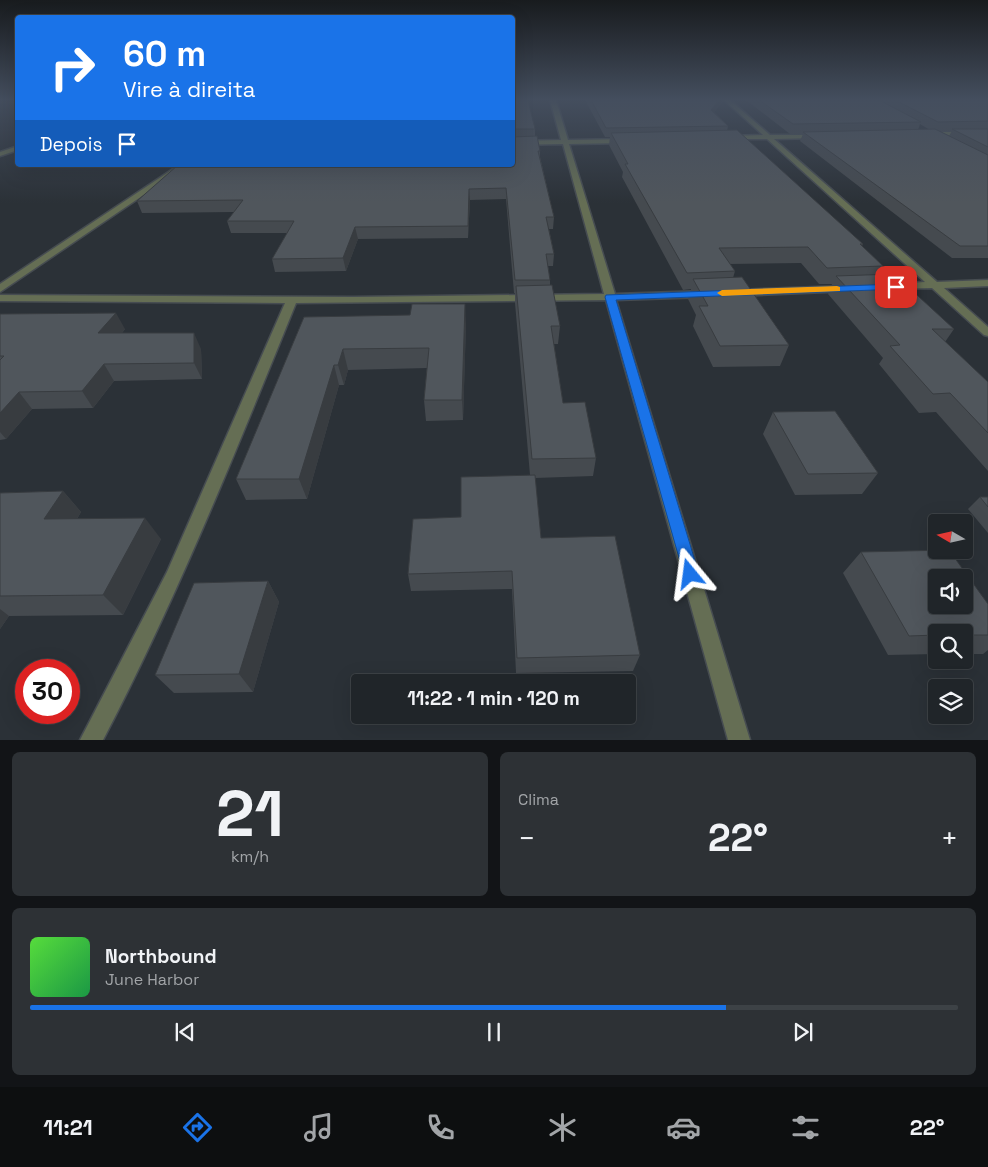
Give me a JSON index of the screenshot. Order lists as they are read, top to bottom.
{
  "north": "left",
  "page": {
    "turn": ["60 m", "Vire à direita"],
    "then": "Depois",
    "limit": "30",
    "trip": "11:22 · 1 min · 120 m",
    "tile": [
      ["21", "km/h"],
      "Clima"
    ],
    "heat": ["−", "22°", "+"],
    "song": ["Northbound", "June Harbor"],
    "tabs": ["11:21", "22°"]
  }
}
